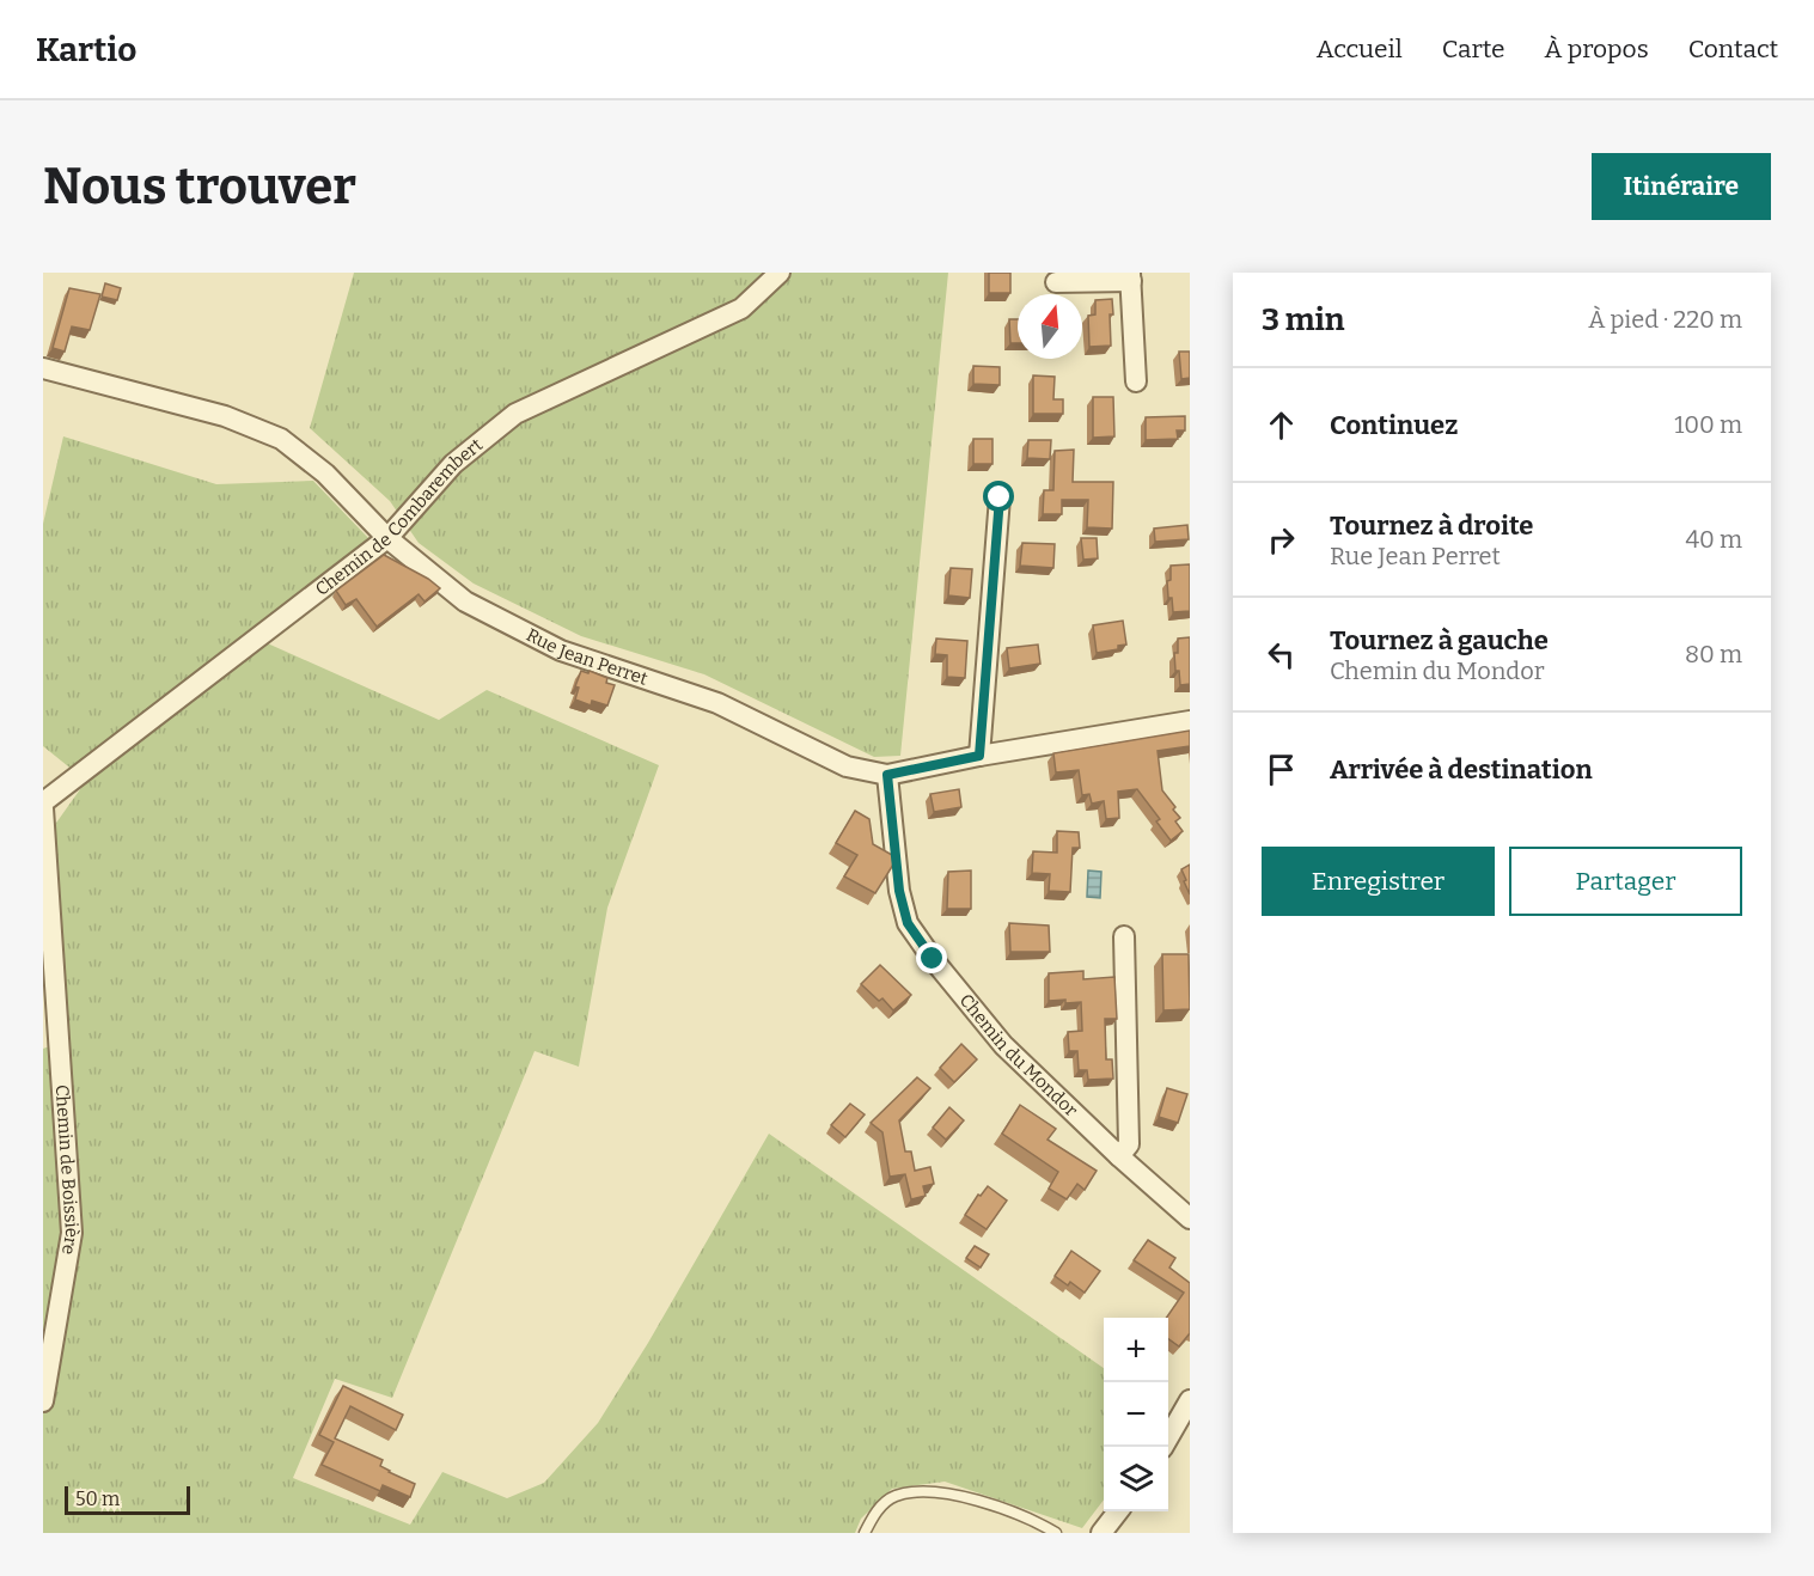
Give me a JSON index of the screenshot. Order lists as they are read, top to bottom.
{
  "streets": {
    "street": [
      "Chemin de Combarembert",
      "Rue Jean Perret",
      "Chemin du Mondor",
      "Chemin de Boissière"
    ]
  },
  "crossings": [
    ["Chemin de Combarembert", "Rue Jean Perret"],
    ["Rue Jean Perret", "Chemin du Mondor"]
  ],
  "scale_bar": "50 m",
  "north": "top",
  "page": {
    "header": "Kartio",
    "nav": [
      "Accueil",
      "Carte",
      "À propos",
      "Contact"
    ],
    "buttons": [
      "Itinéraire",
      ["Enregistrer", "Partager"]
    ],
    "title": "Nous trouver",
    "heading": ["3 min", "À pied · 220 m"],
    "list": [
      ["Continuez", "100 m"],
      ["Tournez à droite", "Rue Jean Perret", "40 m"],
      ["Tournez à gauche", "Chemin du Mondor", "80 m"],
      "Arrivée à destination"
    ],
    "map_buttons": ["+", "−"],
    "scale": "50 m"
  }
}
